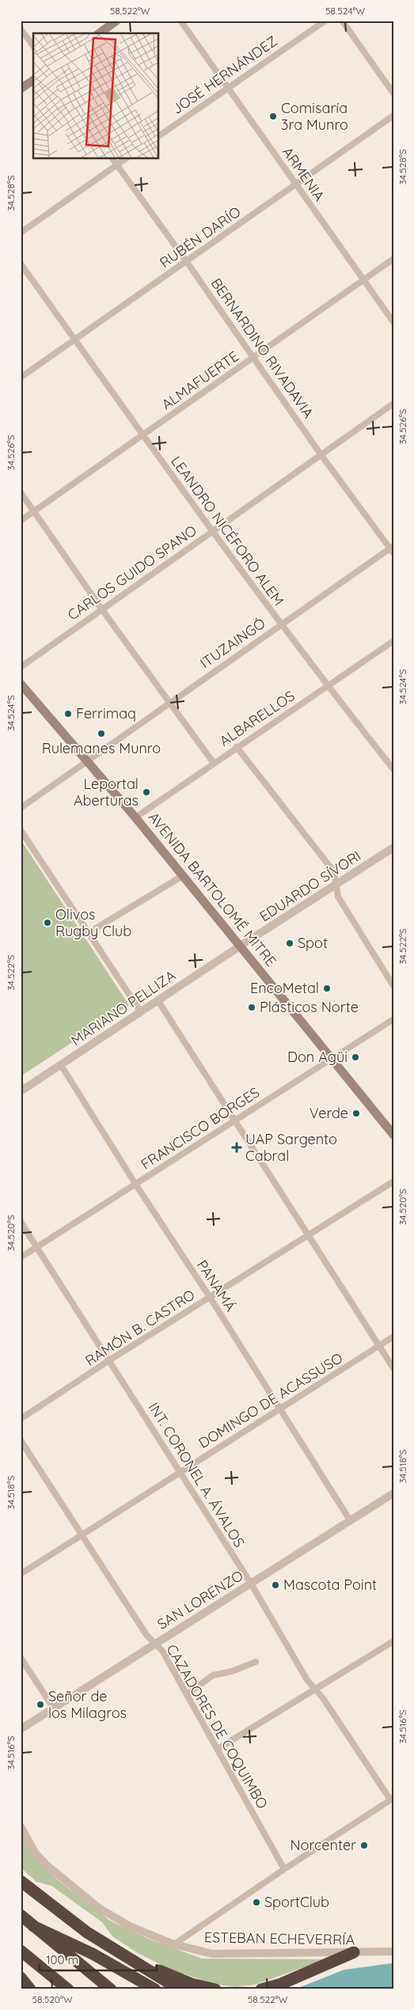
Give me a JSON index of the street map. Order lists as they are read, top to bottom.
{
  "streets": {
    "main road": ["AVENIDA BARTOLOMÉ MITRE"],
    "street": [
      "JOSÉ HERNÁNDEZ",
      "ARMENIA",
      "RUBÉN DARÍO",
      "BERNARDINO RIVADAVIA",
      "ALMAFUERTE",
      "LEANDRO NICÉFORO ALEM",
      "CARLOS GUIDO SPANO",
      "ITUZAINGÓ",
      "ALBARELLOS",
      "EDUARDO SÍVORI",
      "MARIANO PELLIZA",
      "FRANCISCO BORGES",
      "PANAMÁ",
      "RAMÓN B. CASTRO",
      "DOMINGO DE ACASSUSO",
      "INT. CORONEL A. ÁVALOS",
      "SAN LORENZO",
      "CAZADORES DE COQUIMBO",
      "ESTEBAN ECHEVERRÍA"
    ]
  },
  "crossings": [
    ["JOSÉ HERNÁNDEZ", "ARMENIA"],
    ["ARMENIA", "RUBÉN DARÍO"],
    ["ARMENIA", "ALMAFUERTE"],
    ["RUBÉN DARÍO", "BERNARDINO RIVADAVIA"],
    ["RUBÉN DARÍO", "LEANDRO NICÉFORO ALEM"],
    ["BERNARDINO RIVADAVIA", "ALMAFUERTE"],
    ["BERNARDINO RIVADAVIA", "CARLOS GUIDO SPANO"],
    ["BERNARDINO RIVADAVIA", "ITUZAINGÓ"],
    ["ALMAFUERTE", "LEANDRO NICÉFORO ALEM"],
    ["LEANDRO NICÉFORO ALEM", "CARLOS GUIDO SPANO"],
    ["LEANDRO NICÉFORO ALEM", "ITUZAINGÓ"],
    ["LEANDRO NICÉFORO ALEM", "ALBARELLOS"],
    ["ITUZAINGÓ", "AVENIDA BARTOLOMÉ MITRE"],
    ["ALBARELLOS", "AVENIDA BARTOLOMÉ MITRE"],
    ["EDUARDO SÍVORI", "AVENIDA BARTOLOMÉ MITRE"],
    ["EDUARDO SÍVORI", "MARIANO PELLIZA"],
    ["AVENIDA BARTOLOMÉ MITRE", "MARIANO PELLIZA"],
    ["AVENIDA BARTOLOMÉ MITRE", "FRANCISCO BORGES"],
    ["MARIANO PELLIZA", "PANAMÁ"],
    ["FRANCISCO BORGES", "PANAMÁ"],
    ["FRANCISCO BORGES", "INT. CORONEL A. ÁVALOS"],
    ["PANAMÁ", "RAMÓN B. CASTRO"],
    ["PANAMÁ", "DOMINGO DE ACASSUSO"],
    ["PANAMÁ", "SAN LORENZO"],
    ["RAMÓN B. CASTRO", "INT. CORONEL A. ÁVALOS"],
    ["DOMINGO DE ACASSUSO", "INT. CORONEL A. ÁVALOS"],
    ["DOMINGO DE ACASSUSO", "CAZADORES DE COQUIMBO"],
    ["INT. CORONEL A. ÁVALOS", "SAN LORENZO"],
    ["SAN LORENZO", "CAZADORES DE COQUIMBO"]
  ],
  "places": {
    "other": [
      "Comisaría 3ra Munro",
      "Ferrimaq",
      "Rulemanes Munro",
      "Leportal Aberturas",
      "Olivos Rugby Club",
      "Spot",
      "EncoMetal",
      "Plásticos Norte",
      "Don Agüi",
      "Verde",
      "Mascota Point",
      "Señor de los Milagros",
      "Norcenter",
      "SportClub"
    ],
    "health": ["UAP Sargento Cabral"]
  },
  "scale_bar": "100 m",
  "coordinates": [
    "58.522°W",
    "58.524°W",
    "34.528°S",
    "34.526°S",
    "34.524°S",
    "34.522°S",
    "34.520°S",
    "34.518°S",
    "34.516°S",
    "58.520°W"
  ]
}
